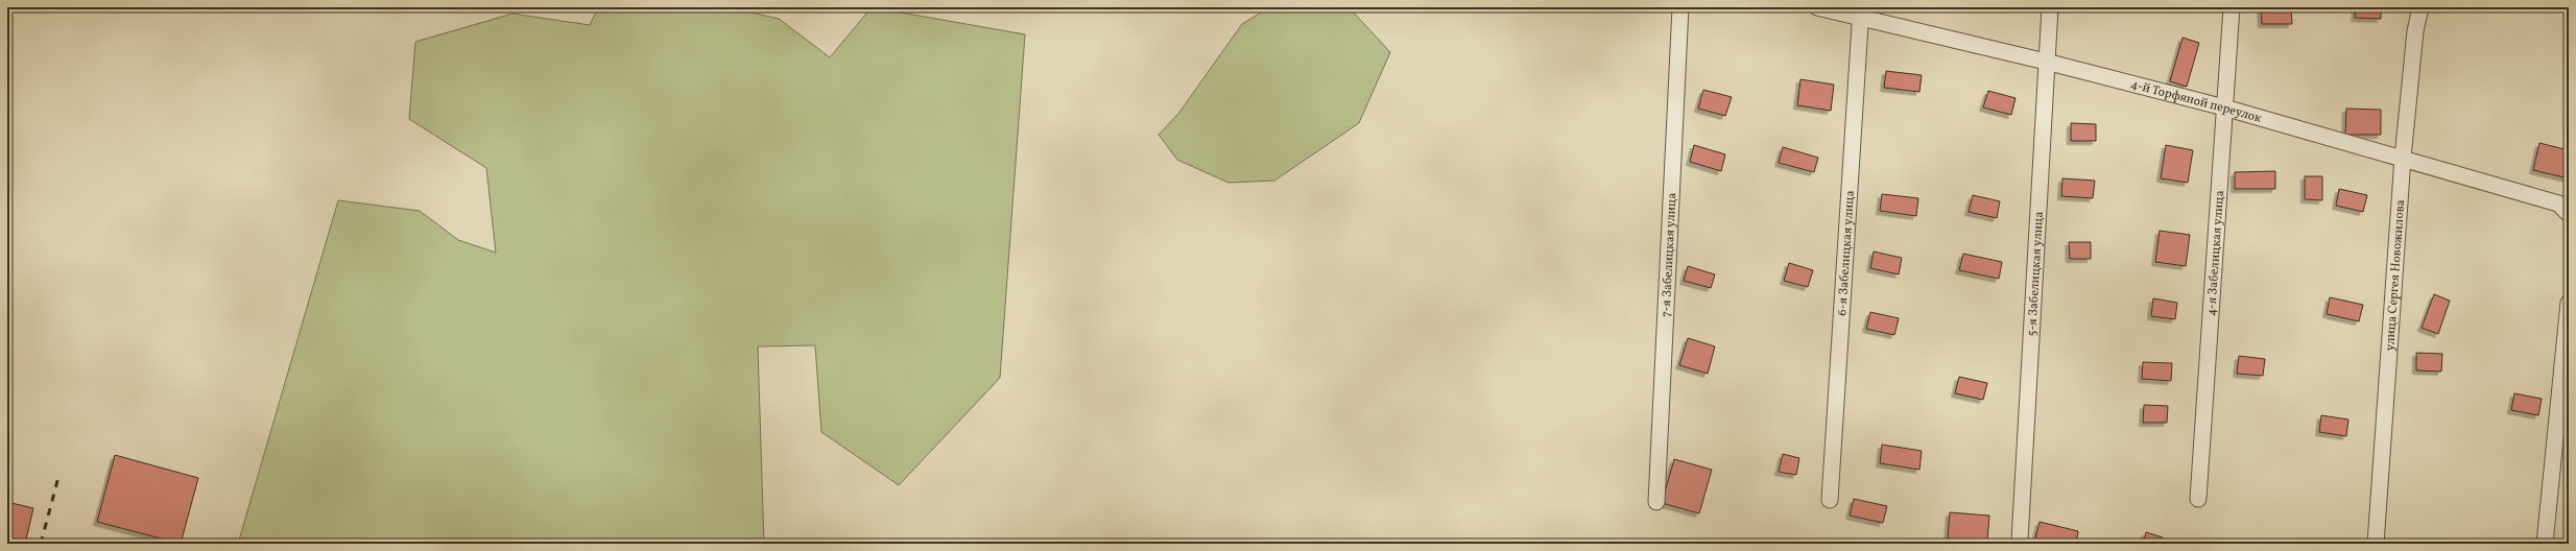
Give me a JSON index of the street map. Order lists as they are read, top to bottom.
{
  "streets": {
    "street": [
      "4-й Торфяной переулок",
      "6-я Забелицкая улица",
      "4-я Забелицкая улица",
      "7-я Забелицкая улица",
      "5-я Забелицкая улица",
      "улица Сергея Новожилова"
    ]
  },
  "crossings": [
    ["4-й Торфяной переулок", "6-я Забелицкая улица"],
    ["4-й Торфяной переулок", "4-я Забелицкая улица"],
    ["4-й Торфяной переулок", "5-я Забелицкая улица"],
    ["4-й Торфяной переулок", "улица Сергея Новожилова"]
  ]
}
